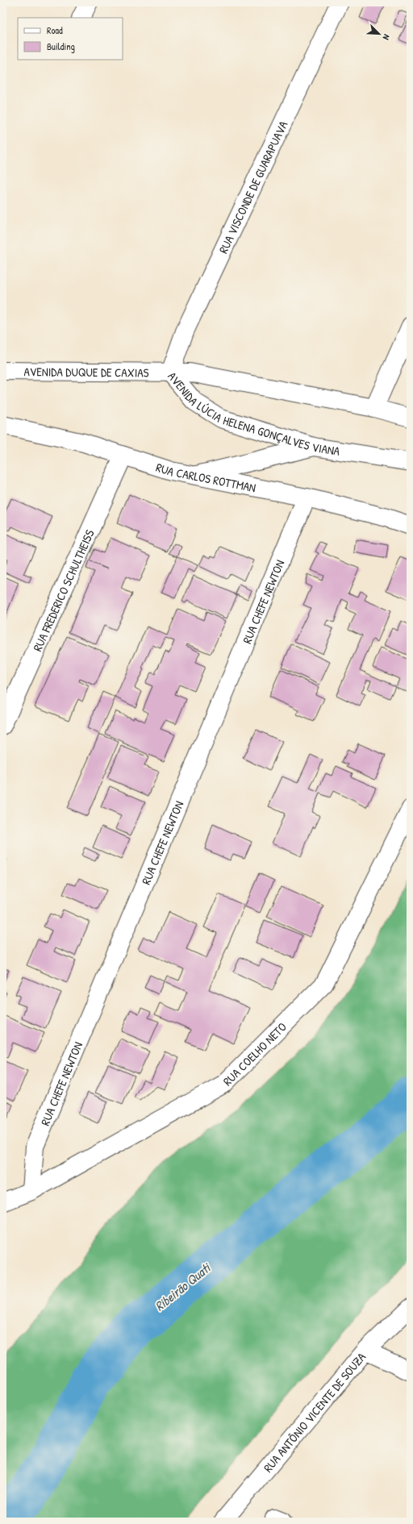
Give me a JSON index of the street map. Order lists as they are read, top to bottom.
{
  "streets": {
    "street": [
      "RUA VISCONDE DE GUARAPUAVA",
      "AVENIDA DUQUE DE CAXIAS",
      "AVENIDA LÚCIA HELENA GONÇALVES VIANA",
      "RUA CARLOS ROTTMAN",
      "RUA FREDERICO SCHULTHEISS",
      "RUA CHEFE NEWTON",
      "RUA COELHO NETO",
      "RUA ANTÔNIO VICENTE DE SOUZA"
    ]
  },
  "crossings": [
    ["RUA VISCONDE DE GUARAPUAVA", "AVENIDA DUQUE DE CAXIAS"],
    ["RUA VISCONDE DE GUARAPUAVA", "AVENIDA LÚCIA HELENA GONÇALVES VIANA"],
    ["AVENIDA DUQUE DE CAXIAS", "AVENIDA LÚCIA HELENA GONÇALVES VIANA"],
    ["RUA CARLOS ROTTMAN", "RUA FREDERICO SCHULTHEISS"],
    ["RUA CARLOS ROTTMAN", "RUA CHEFE NEWTON"],
    ["RUA CHEFE NEWTON", "RUA COELHO NETO"]
  ],
  "water": ["Ribeirão Quati"],
  "legend": ["Road", "Building"],
  "north": "bottom right"
}
